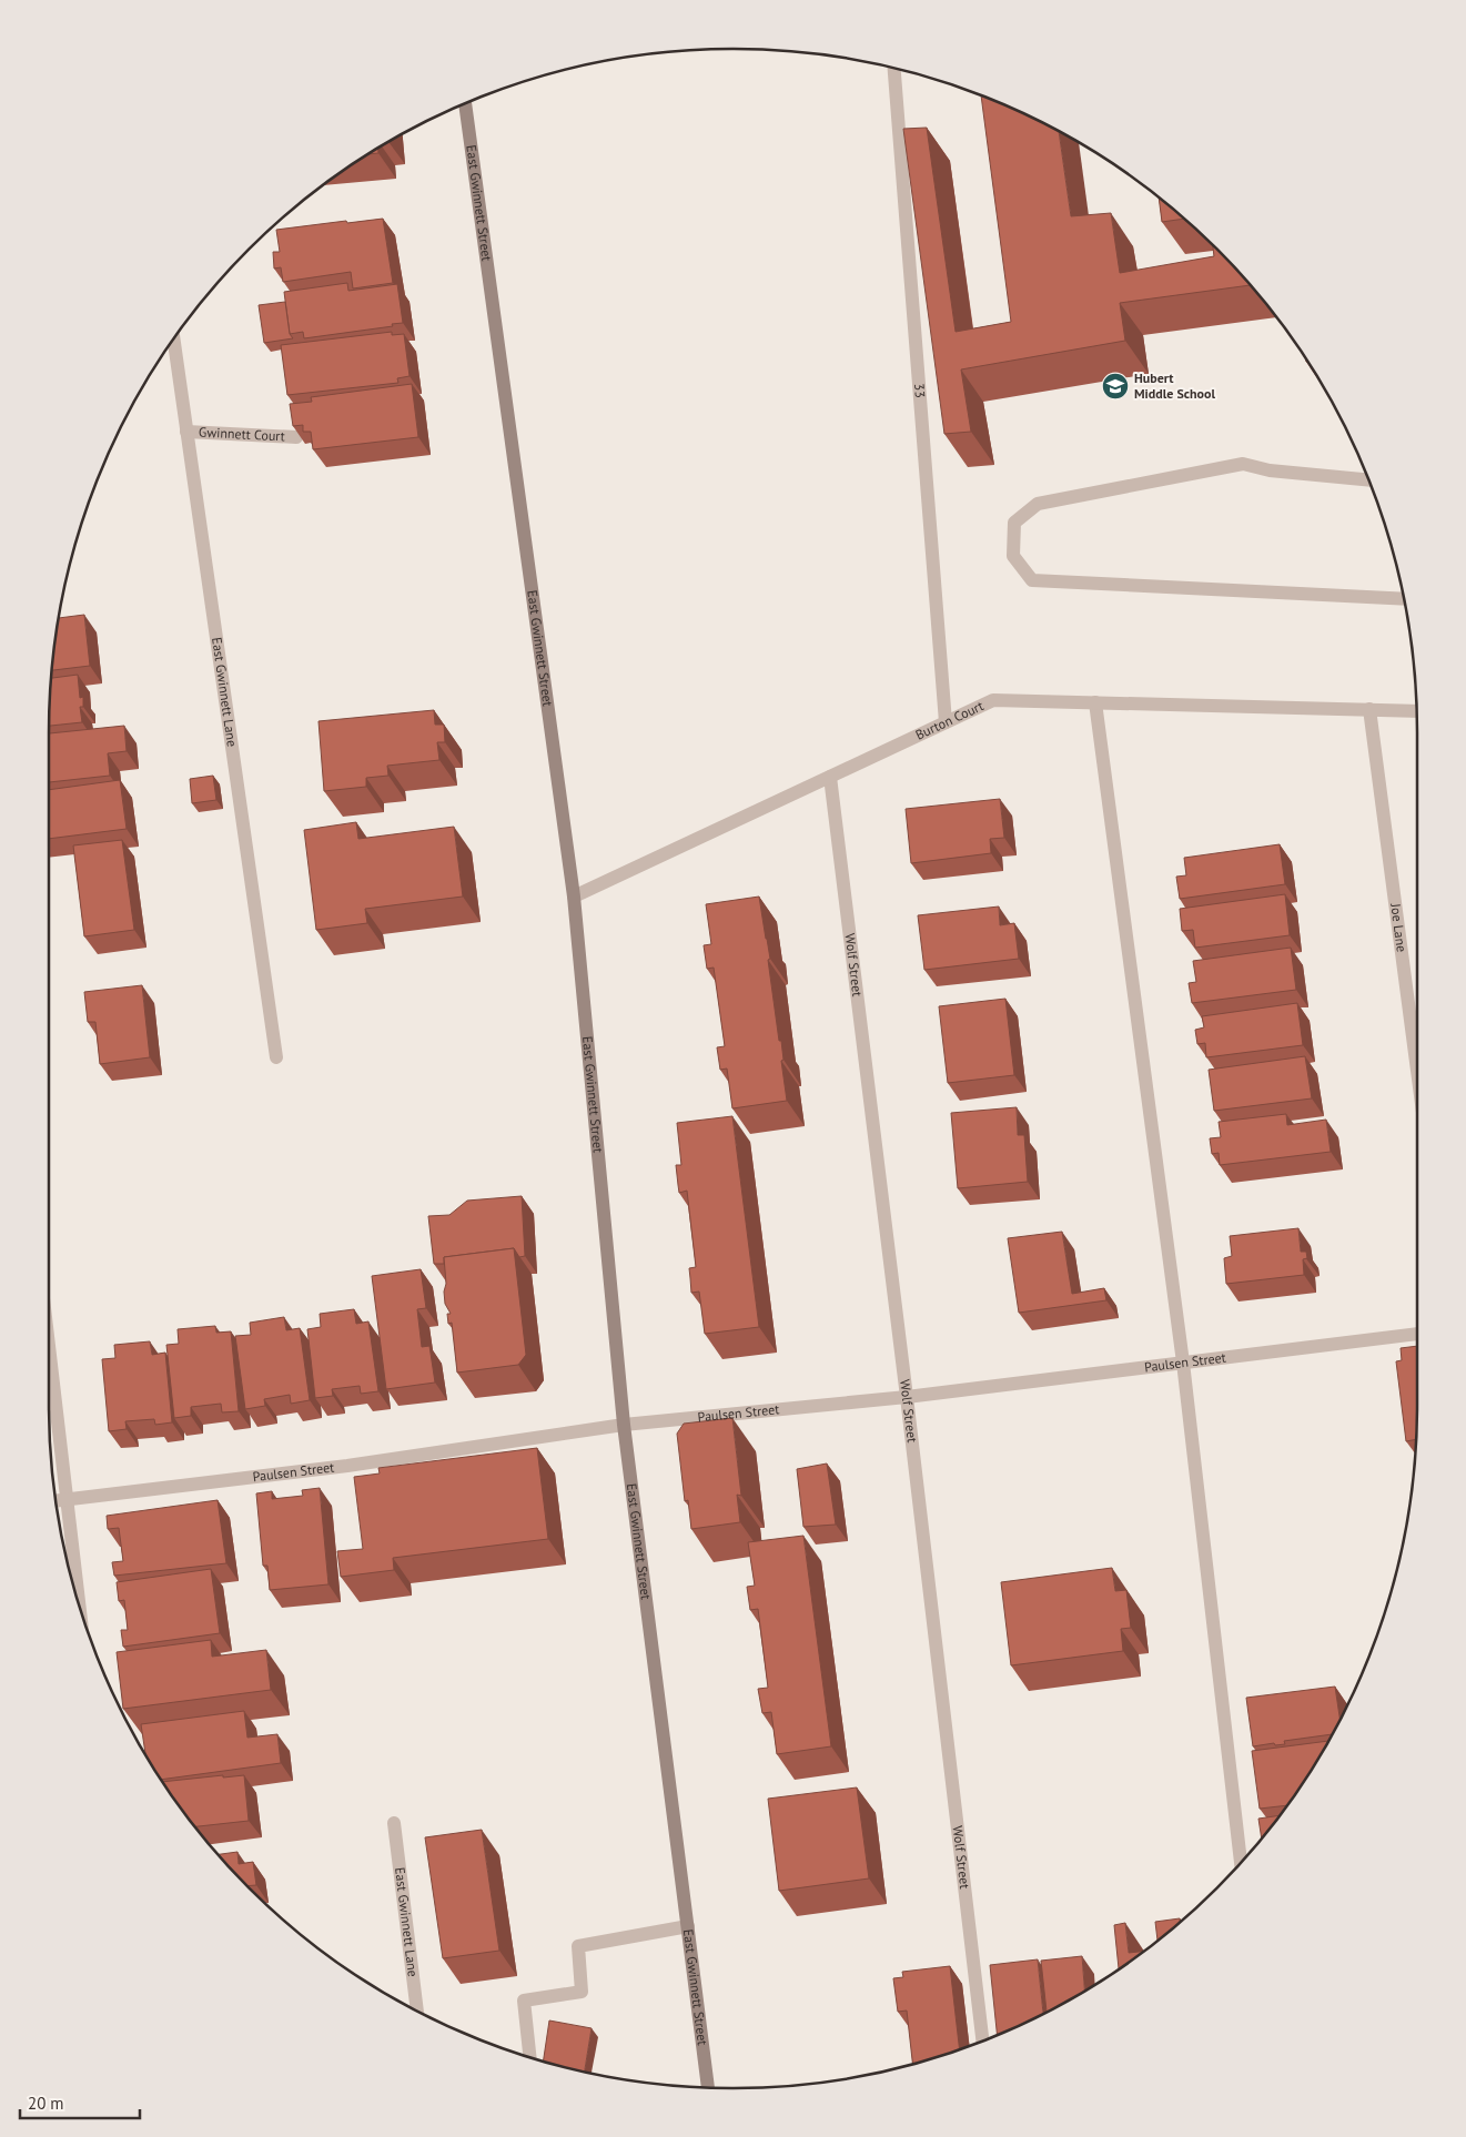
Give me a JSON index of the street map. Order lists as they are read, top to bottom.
{
  "streets": {
    "main road": ["East Gwinnett Street"],
    "street": [
      "33",
      "Gwinnett Court",
      "East Gwinnett Lane",
      "Burton Court",
      "Joe Lane",
      "Wolf Street",
      "Paulsen Street"
    ]
  },
  "crossings": [
    ["East Gwinnett Street", "Burton Court"],
    ["East Gwinnett Street", "Paulsen Street"],
    ["33", "Burton Court"],
    ["Gwinnett Court", "East Gwinnett Lane"],
    ["Burton Court", "Joe Lane"],
    ["Burton Court", "Wolf Street"],
    ["Wolf Street", "Paulsen Street"]
  ],
  "places": {
    "school or university": ["Hubert Middle School"]
  },
  "scale_bar": "20 m"
}
